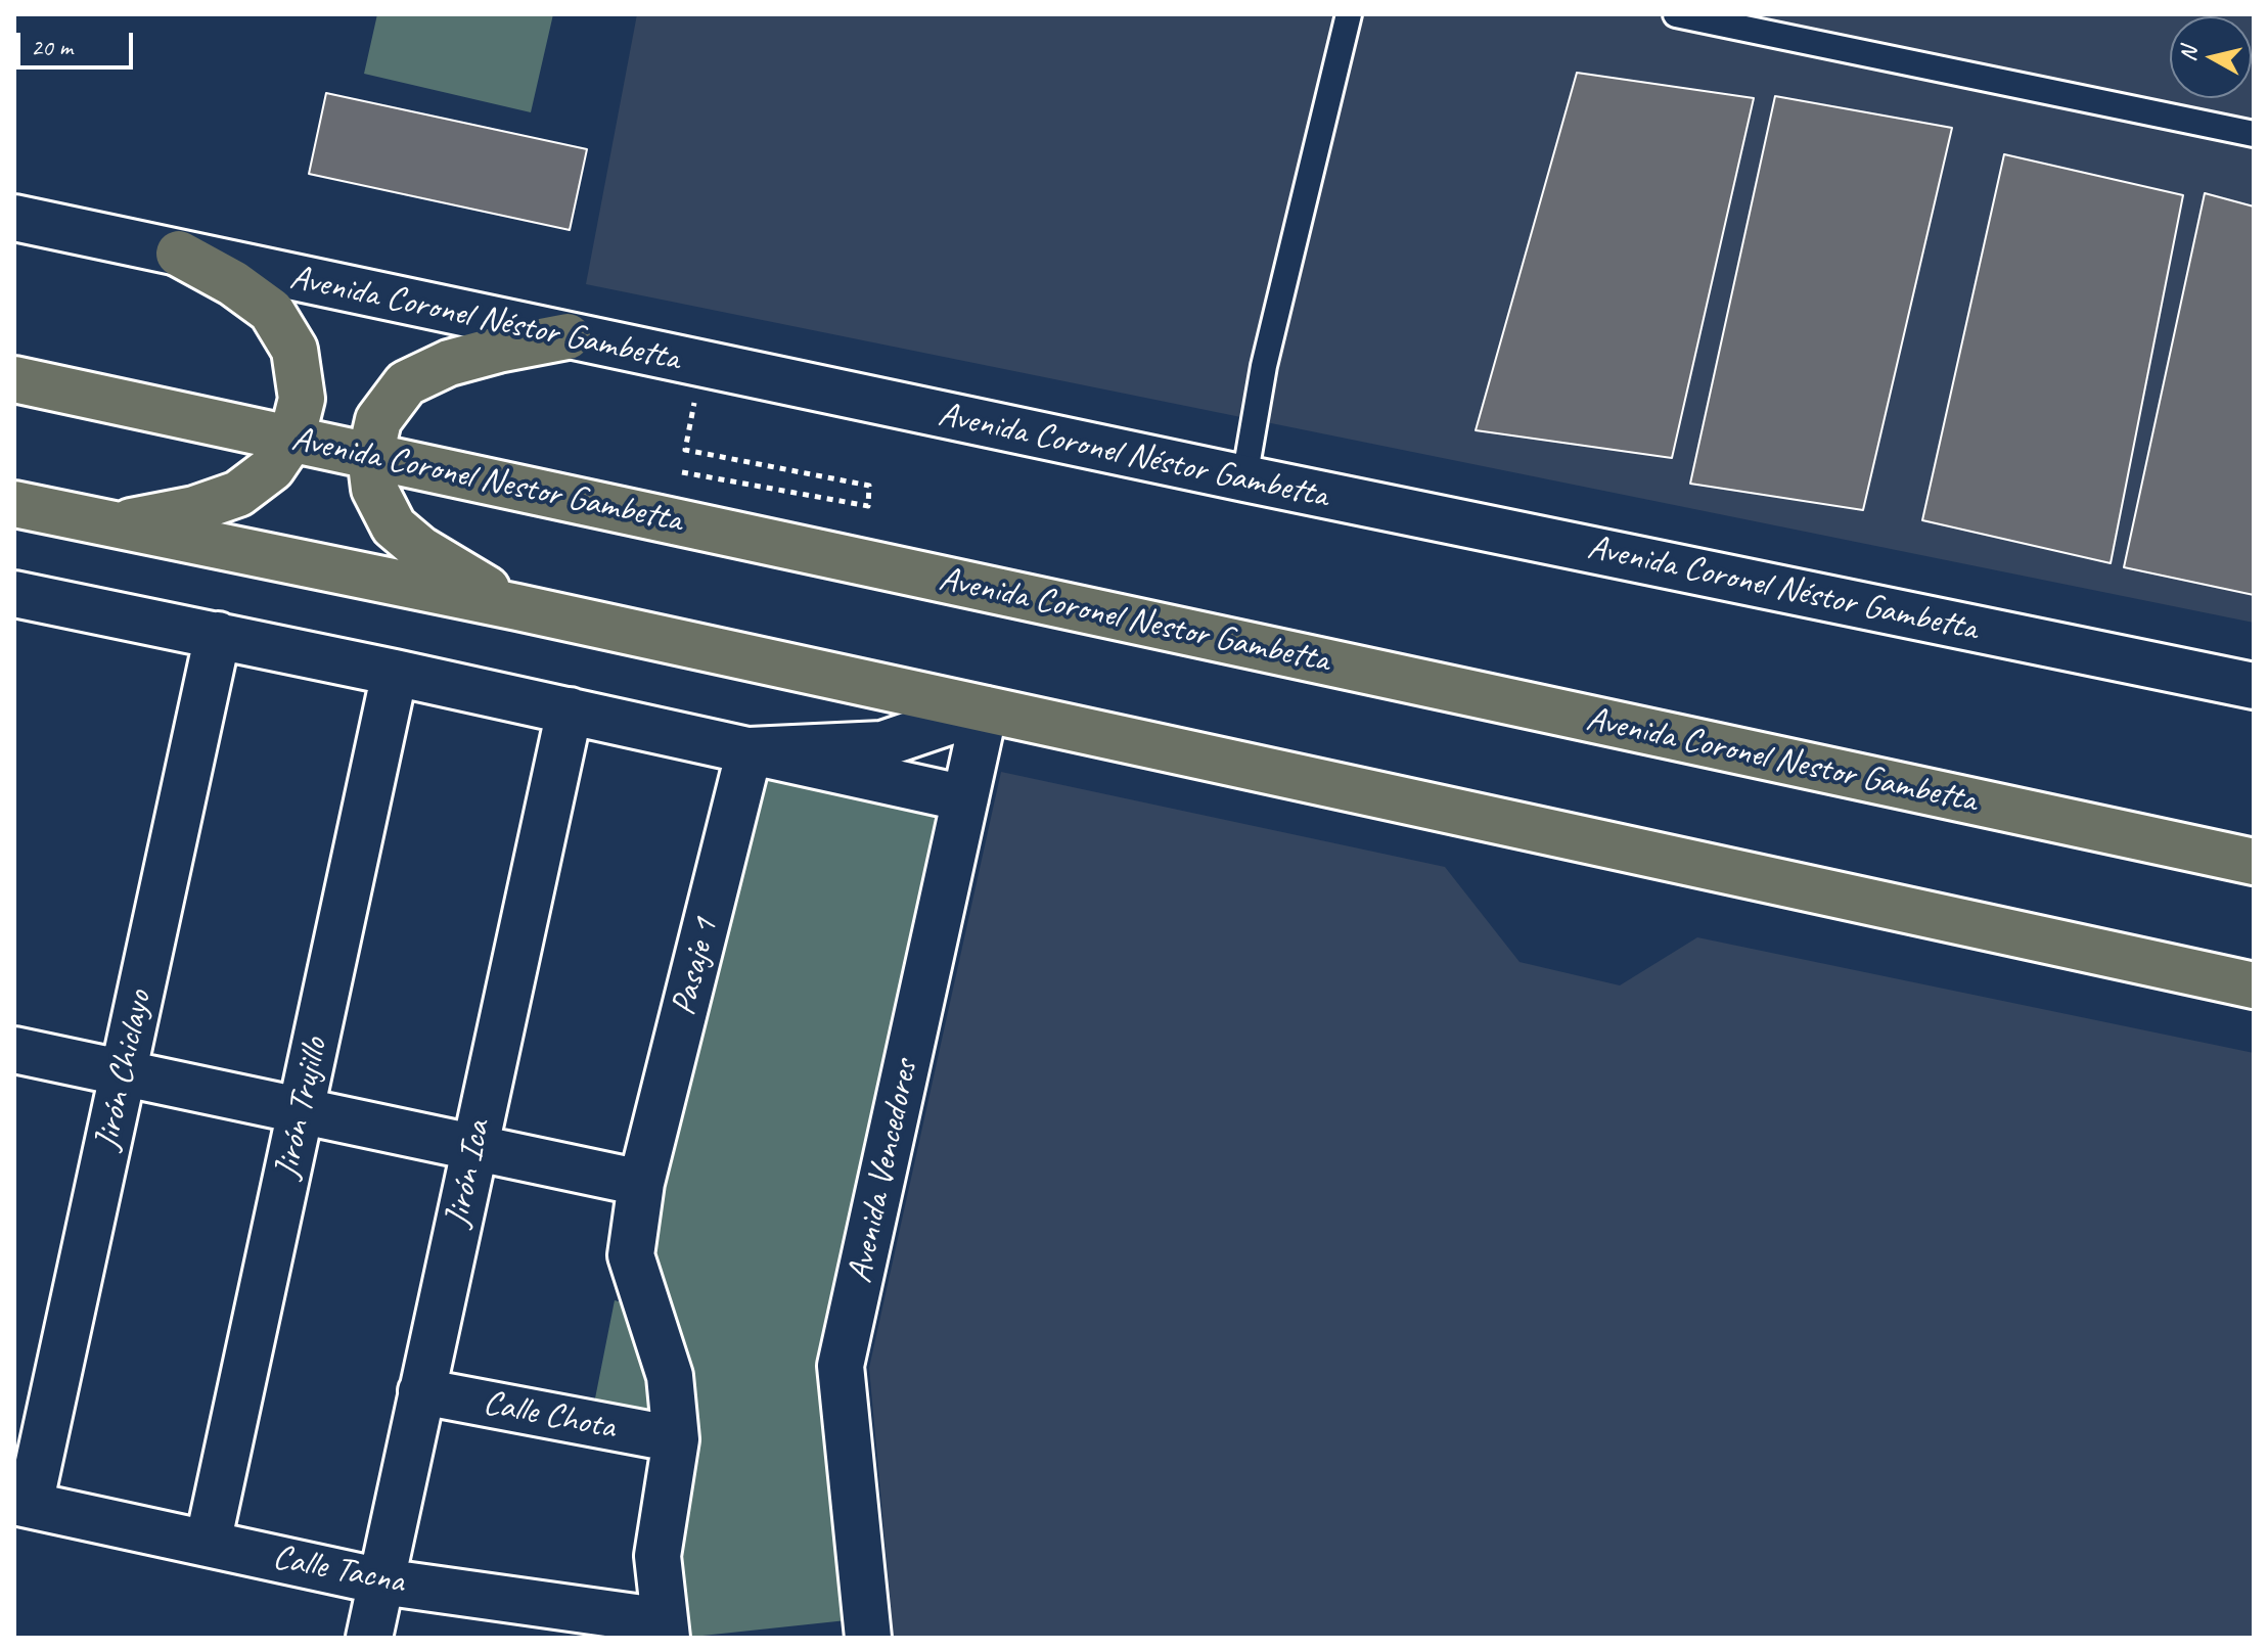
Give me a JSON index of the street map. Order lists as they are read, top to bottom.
{
  "streets": {
    "highway": ["Avenida Coronel Nestor Gambetta"],
    "street": [
      "Avenida Coronel Néstor Gambetta",
      "Pasaje 1",
      "Jirón Chiclayo",
      "Jirón Trujillo",
      "Avenida Vencedores",
      "Jirón Ica",
      "Calle Chota",
      "Calle Tacna"
    ]
  },
  "crossings": [
    ["Pasaje 1", "Calle Chota"],
    ["Pasaje 1", "Calle Tacna"],
    ["Jirón Chiclayo", "Calle Tacna"],
    ["Jirón Trujillo", "Calle Tacna"],
    ["Jirón Ica", "Calle Chota"],
    ["Jirón Ica", "Calle Tacna"]
  ],
  "scale_bar": "20 m",
  "north": "left"
}
